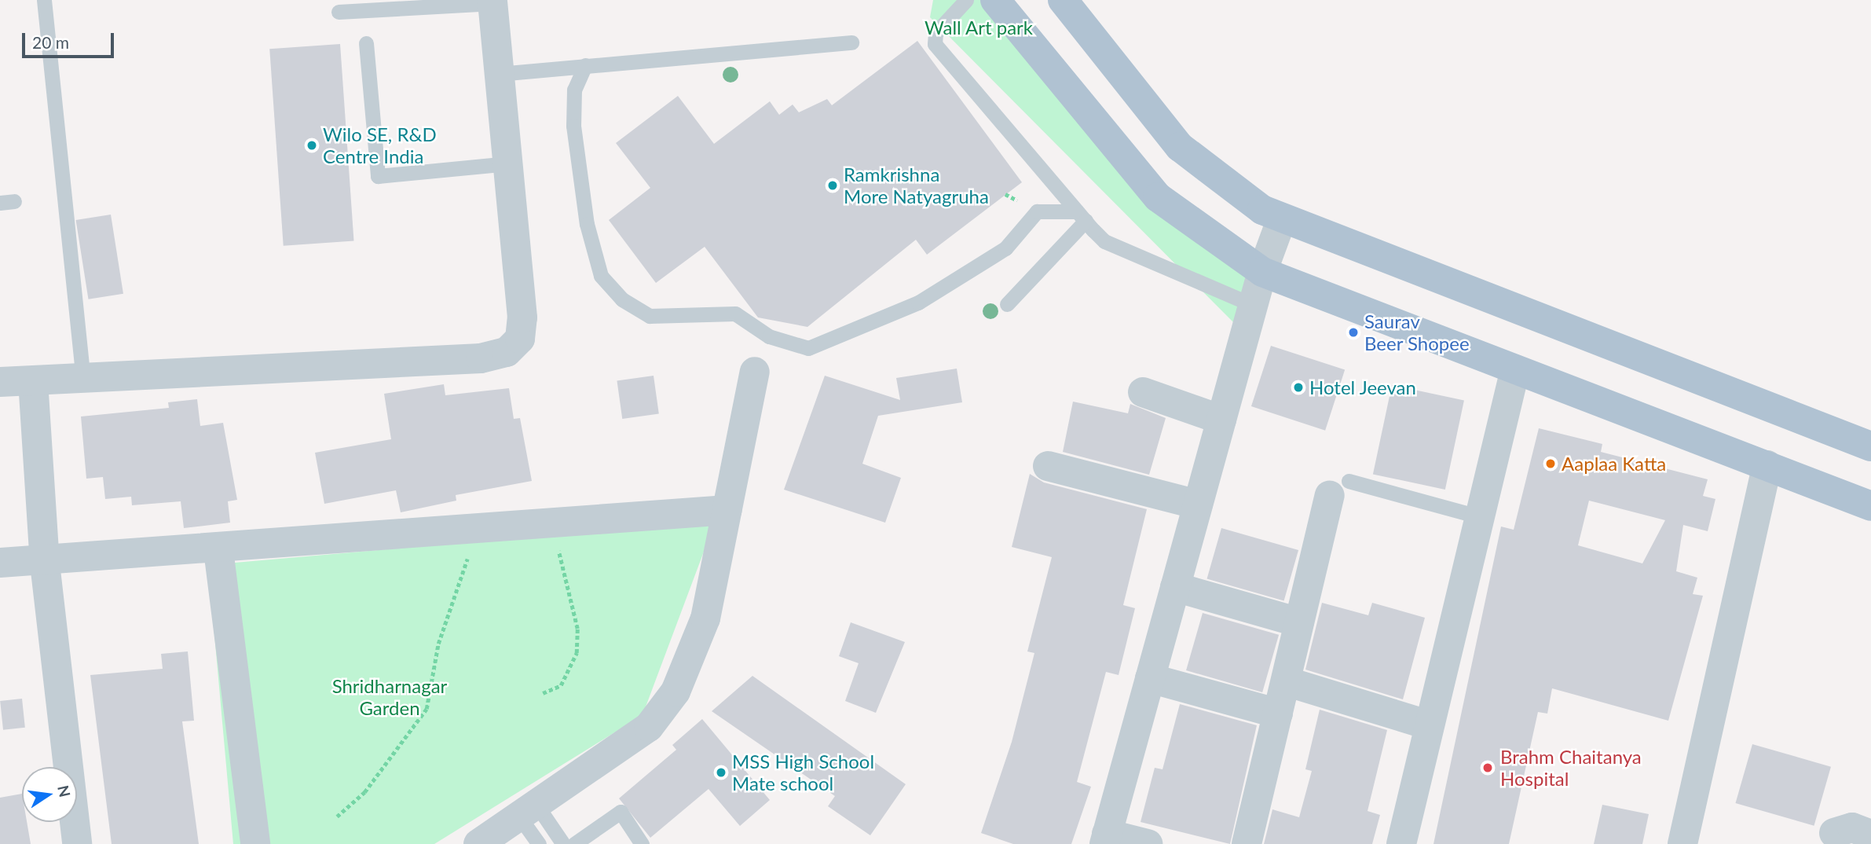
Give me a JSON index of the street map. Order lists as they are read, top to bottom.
{
  "parks": ["Wall Art park", "Shridharnagar Garden"],
  "places": [
    "Wilo SE, R&D Centre India",
    "Ramkrishna More Natyagruha",
    "Saurav Beer Shopee",
    "Hotel Jeevan",
    "Aaplaa Katta",
    "Brahm Chaitanya Hospital",
    "MSS High School Mate school"
  ],
  "scale_bar": "20 m",
  "north": "right"
}
